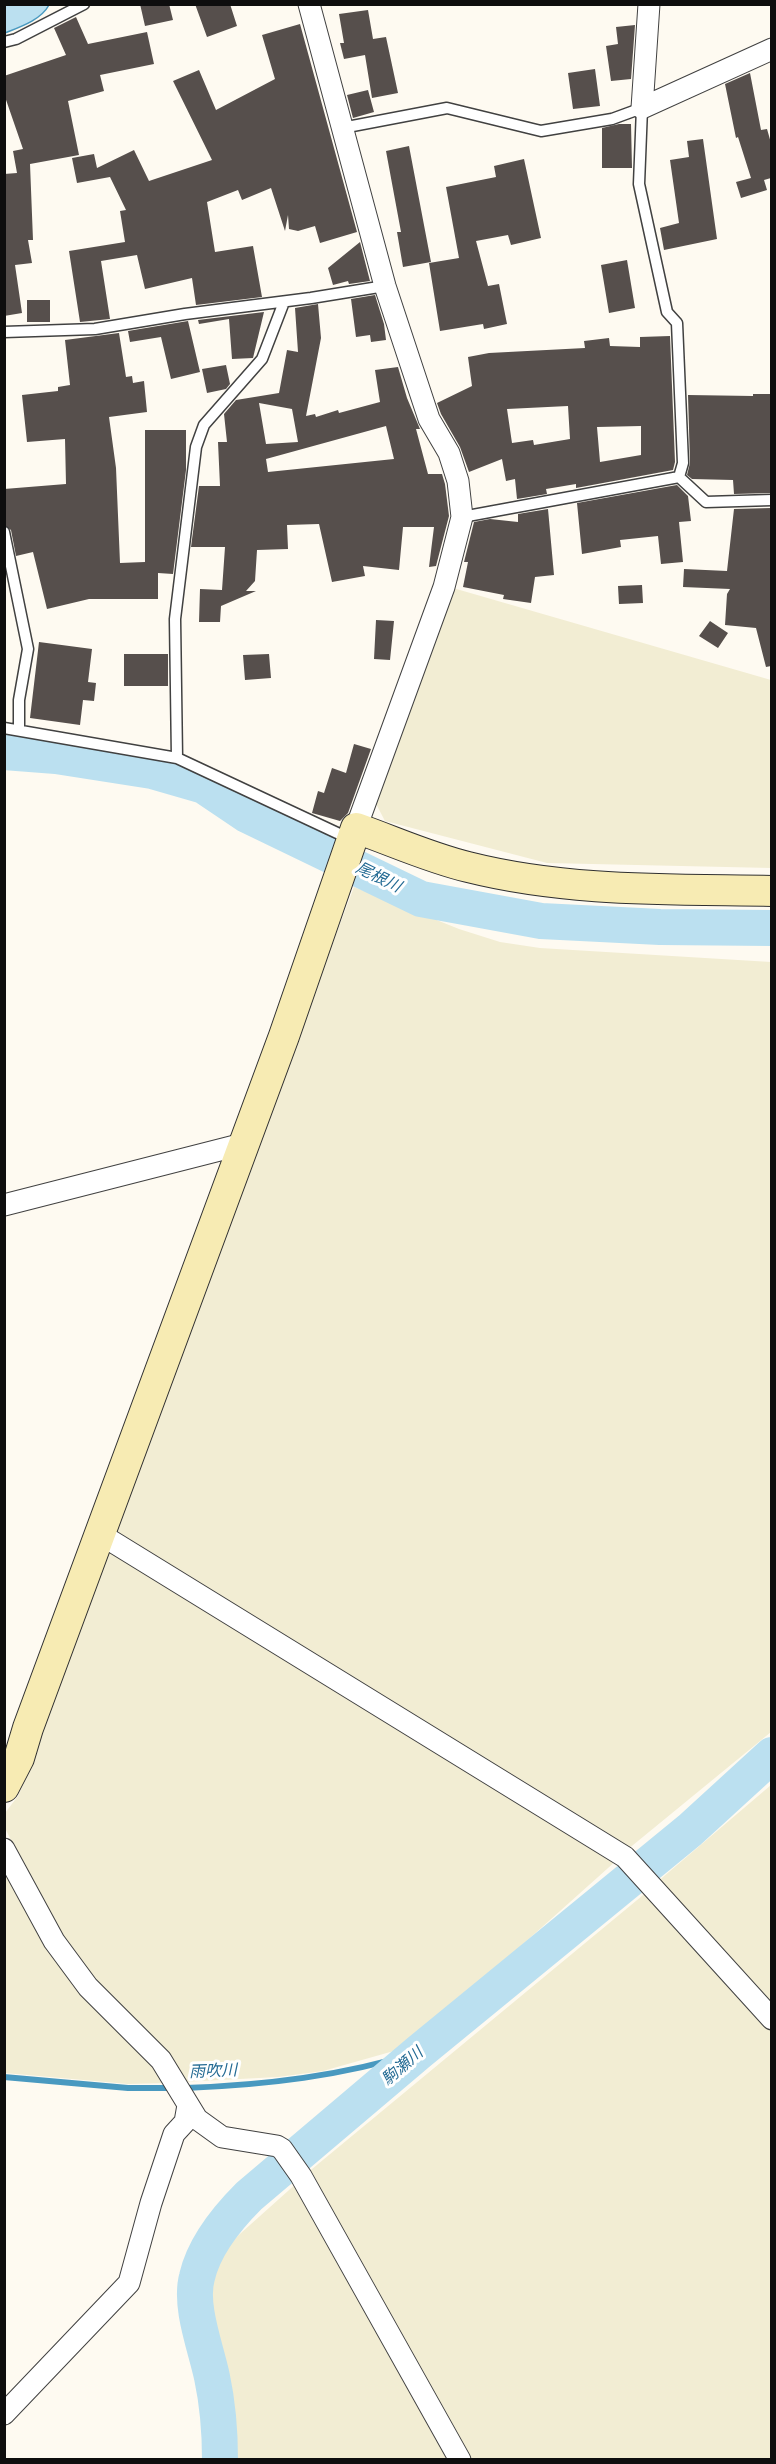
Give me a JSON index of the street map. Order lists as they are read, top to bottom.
{
  "water": ["尾根川", "駒瀬川", "雨吹川"]
}
